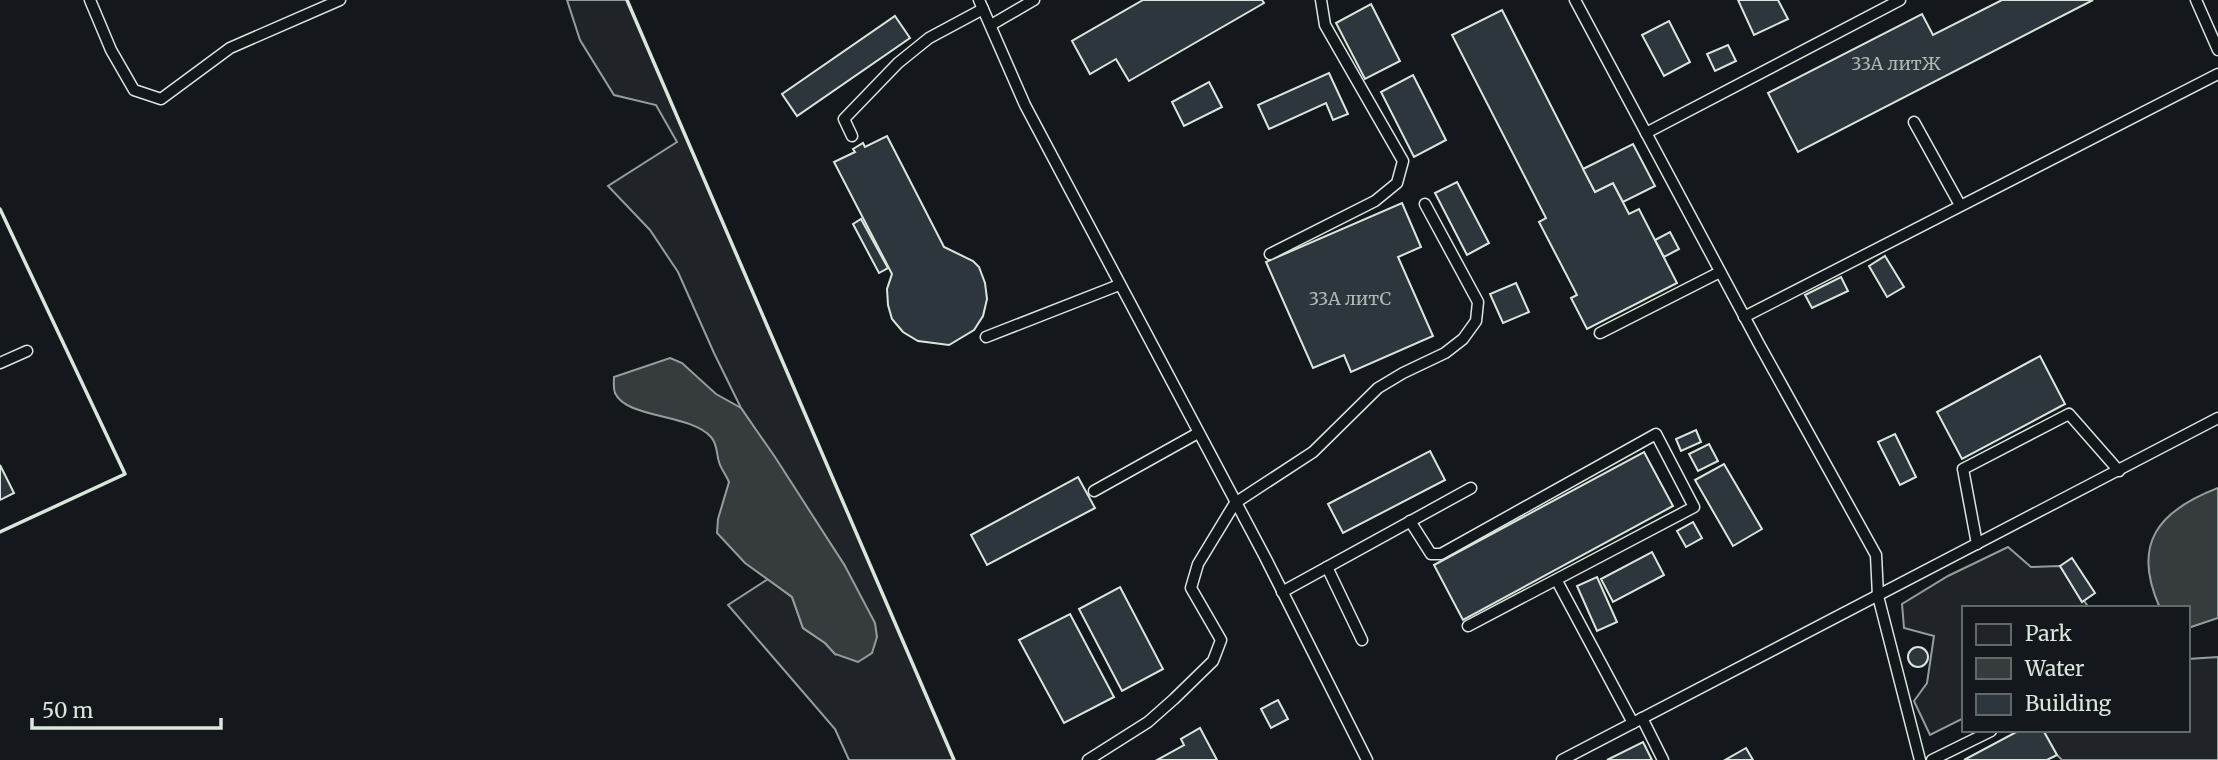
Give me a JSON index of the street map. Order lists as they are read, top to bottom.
{
  "house_numbers": ["33А литЖ", "33А литС"],
  "legend": ["Park", "Water", "Building"],
  "scale_bar": "50 m"
}
